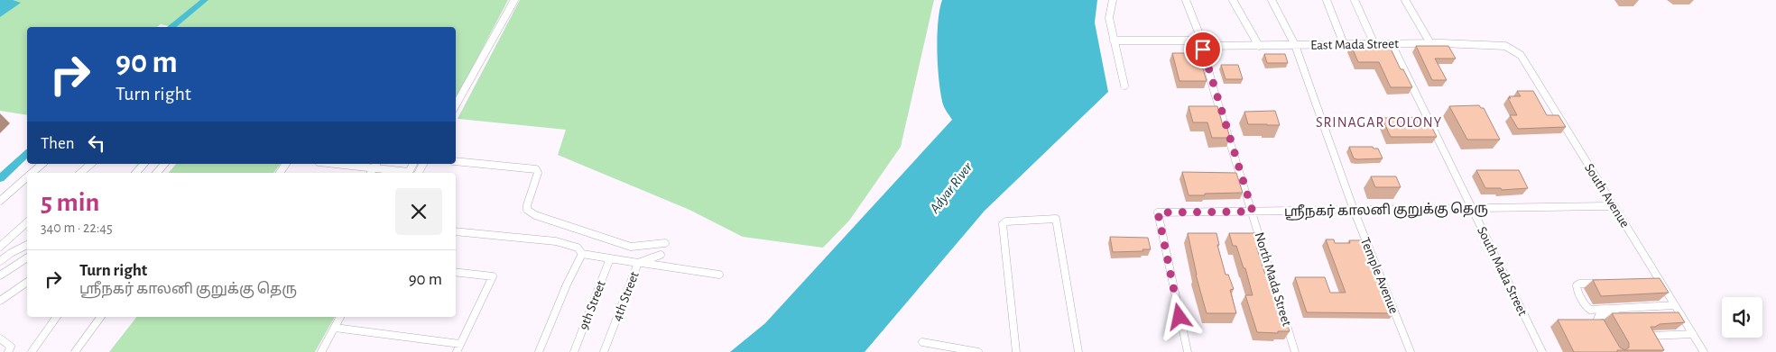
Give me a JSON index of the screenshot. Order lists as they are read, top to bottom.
{
  "streets": {
    "street": [
      "East Mada Street",
      "South Avenue",
      "ஸ்ரீநகர் காலனி குறுக்கு தெரு",
      "South Mada Street",
      "Temple Avenue",
      "North Mada Street",
      "4th Street",
      "9th Street"
    ]
  },
  "crossings": [
    ["East Mada Street", "South Avenue"],
    ["East Mada Street", "South Mada Street"],
    ["East Mada Street", "Temple Avenue"],
    ["East Mada Street", "North Mada Street"],
    ["South Avenue", "ஸ்ரீநகர் காலனி குறுக்கு தெரு"],
    ["ஸ்ரீநகர் காலனி குறுக்கு தெரு", "South Mada Street"],
    ["ஸ்ரீநகர் காலனி குறுக்கு தெரு", "Temple Avenue"],
    ["ஸ்ரீநகர் காலனி குறுக்கு தெரு", "North Mada Street"]
  ],
  "districts": ["SRINAGAR COLONY"],
  "water": ["Adyar River"],
  "page": {
    "turn": ["90 m", "Turn right"],
    "then": "Then",
    "heading": ["5 min", "340 m · 22:45"],
    "list": [
      {
        "name": "Turn right",
        "note": "ஸ்ரீநகர் காலனி குறுக்கு தெரு",
        "value": "90 m"
      }
    ]
  }
}
